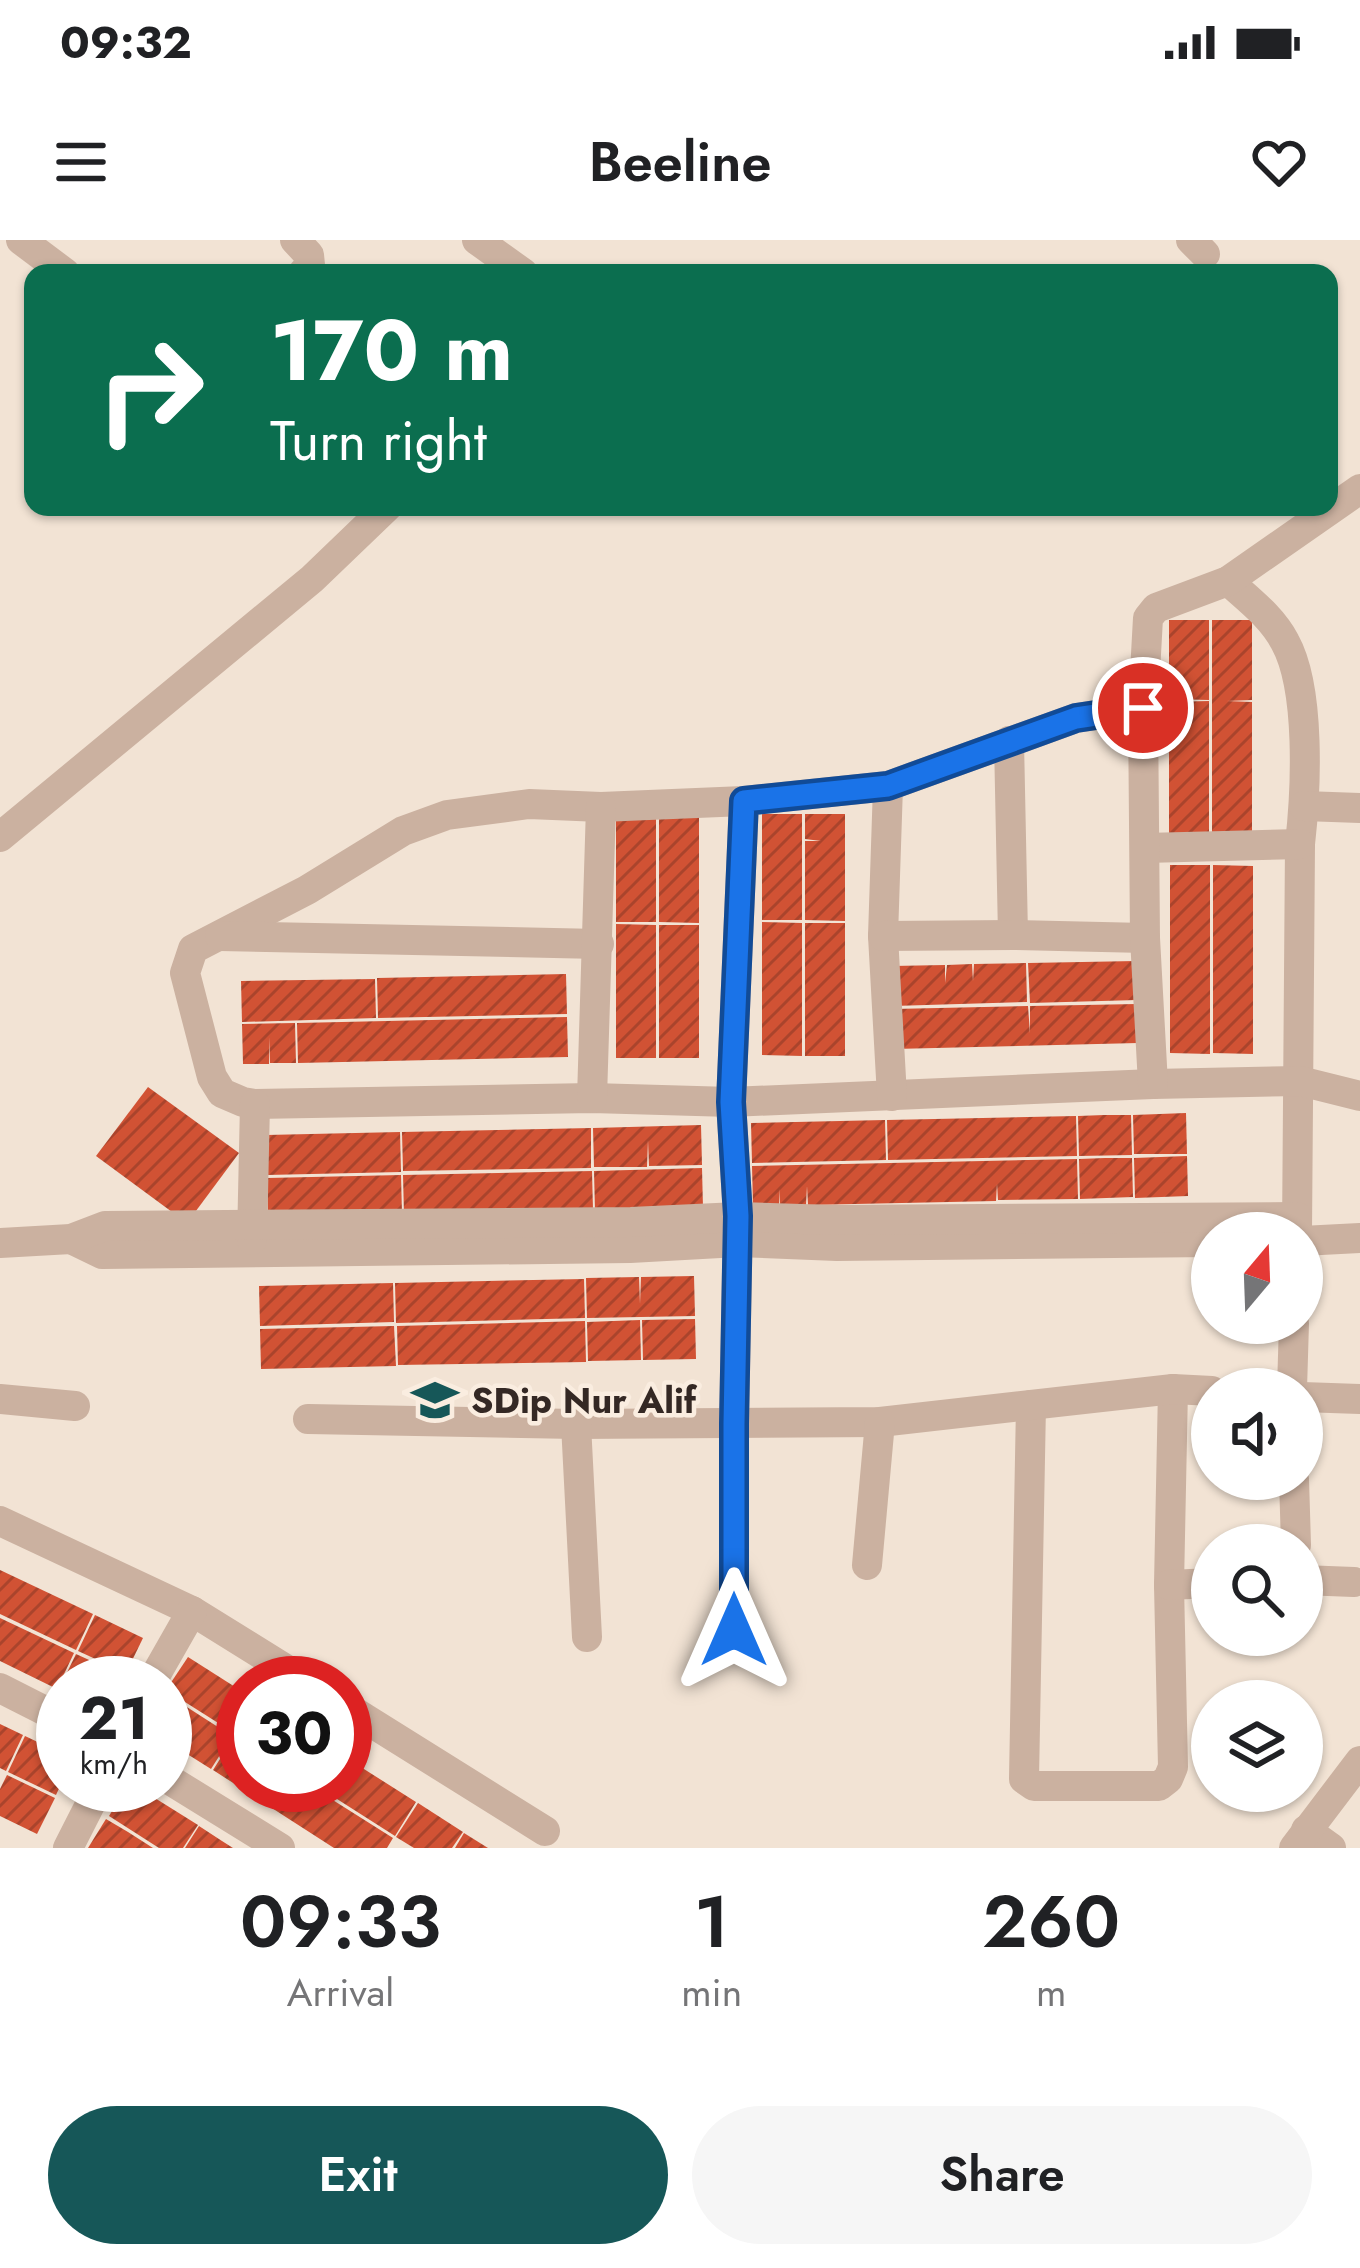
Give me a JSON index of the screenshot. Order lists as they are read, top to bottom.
{
  "places": {
    "school or university": ["SDip Nur Alif"]
  },
  "north": "top",
  "page": {
    "status": "09:32",
    "header": "Beeline",
    "turn": ["170 m", "Turn right"],
    "speed": "21 km/h",
    "limit": "30",
    "eta": [
      "09:33",
      "Arrival",
      "1",
      "min",
      "260",
      "m"
    ],
    "buttons": ["Exit", "Share"]
  }
}
